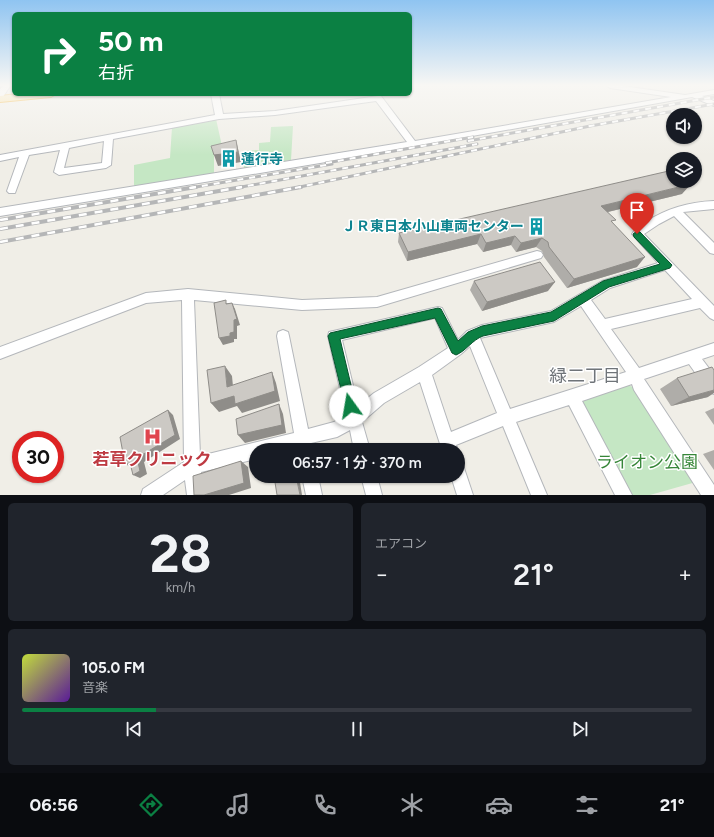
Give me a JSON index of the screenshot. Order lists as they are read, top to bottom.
{
  "districts": ["緑二丁目"],
  "parks": ["ライオン公園"],
  "places": {
    "building": ["蓮行寺", "ＪＲ東日本小山車両センター"],
    "hospital": ["若草クリニック"]
  },
  "page": {
    "turn": ["50 m", "右折"],
    "limit": "30",
    "trip": "06:57 · 1 分 · 370 m",
    "tile": [
      ["28", "km/h"],
      "エアコン"
    ],
    "heat": ["−", "21°", "+"],
    "song": ["105.0 FM", "音楽"],
    "tabs": ["06:56", "21°"]
  }
}
